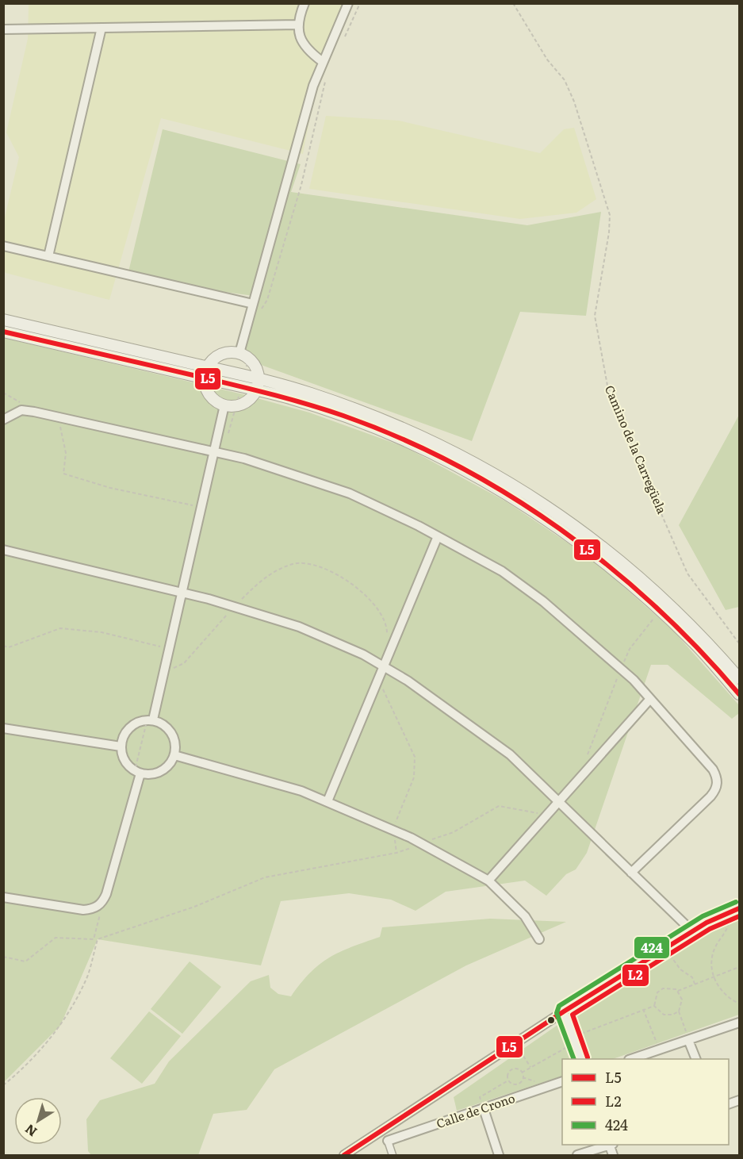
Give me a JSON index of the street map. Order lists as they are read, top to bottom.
{
  "streets": {
    "street": ["Calle de Crono"],
    "path": ["Camino de la Carregüela"]
  },
  "lines": ["transit line L5", "transit line 424", "transit line L2"],
  "legend": ["L5", "L2", "424"],
  "north": "bottom left"
}
